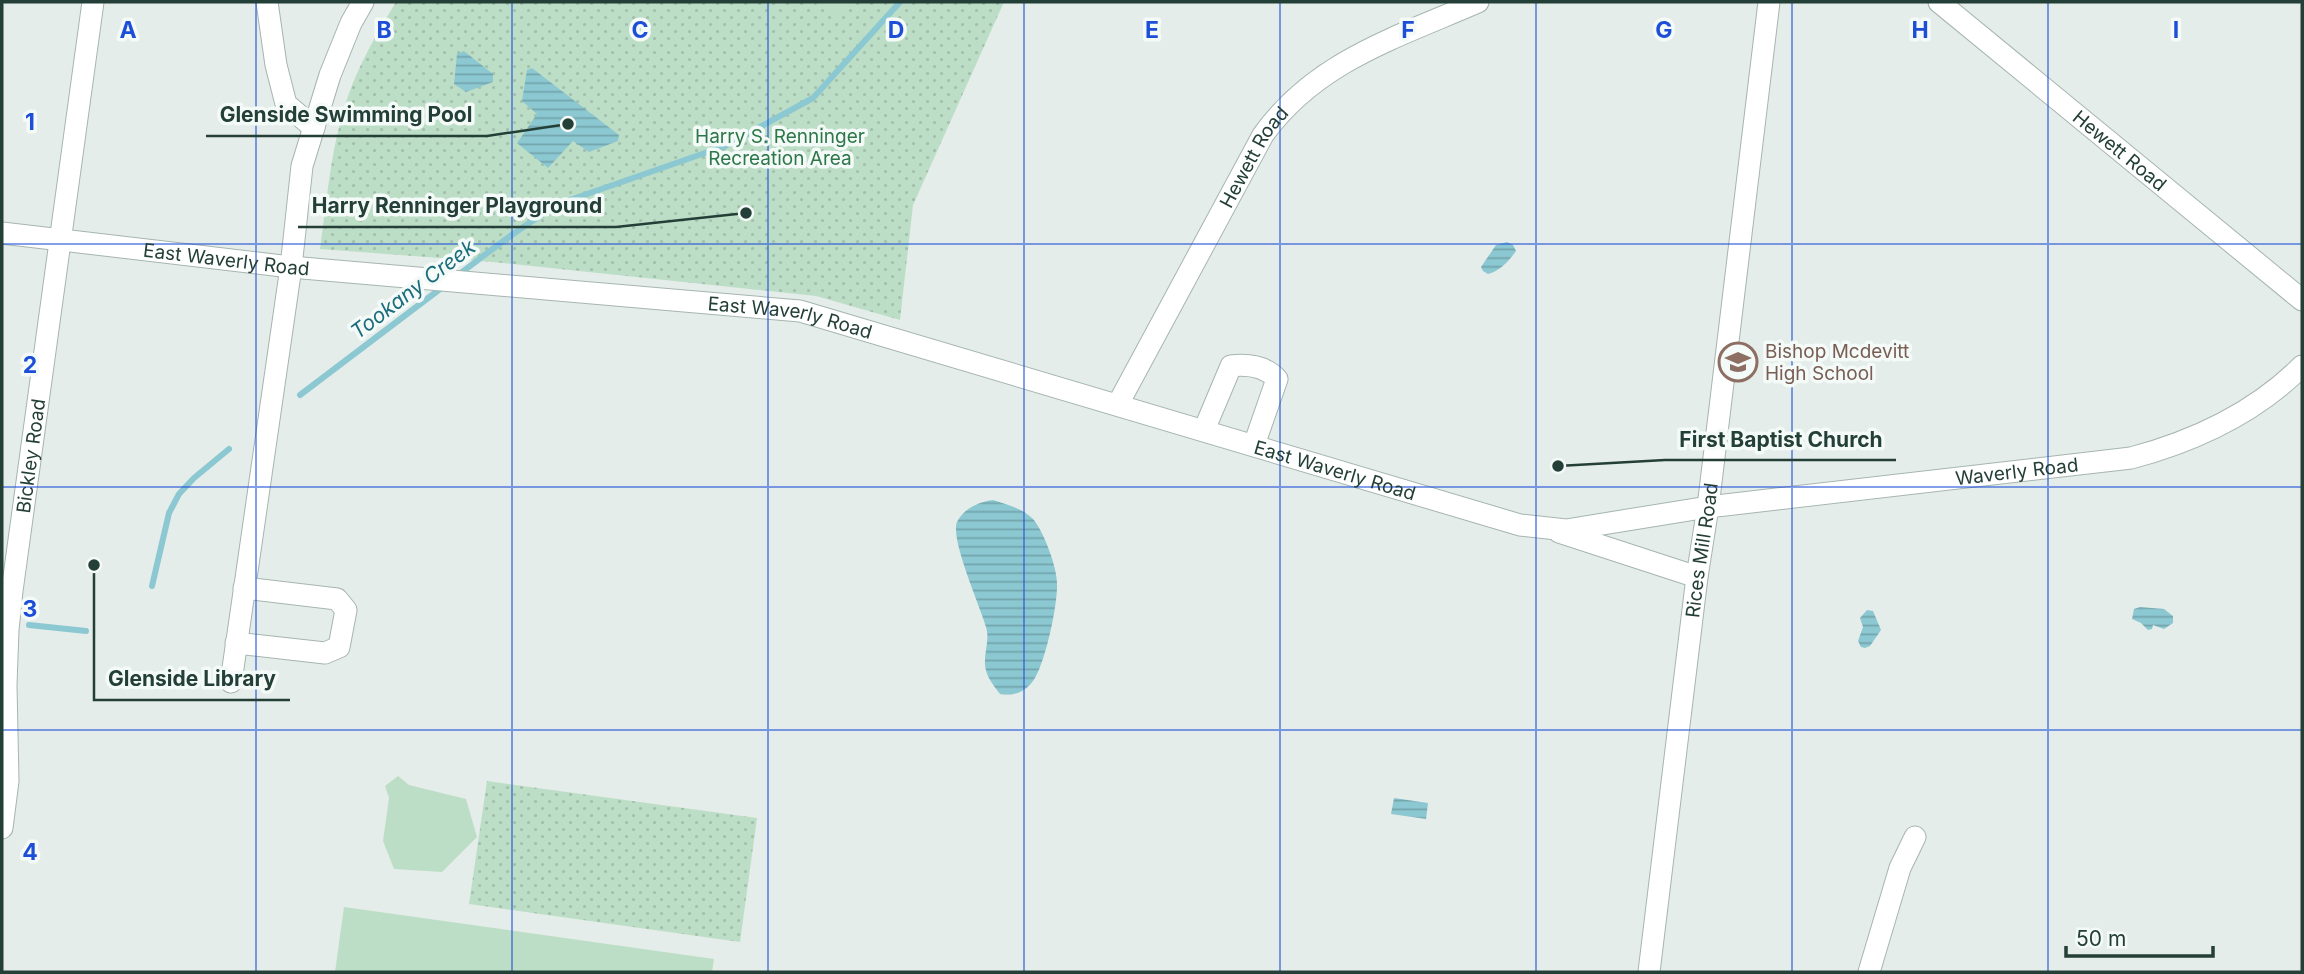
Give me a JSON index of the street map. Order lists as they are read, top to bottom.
{
  "streets": {
    "street": [
      "Hewett Road",
      "East Waverly Road",
      "Bickley Road",
      "Waverly Road",
      "Rices Mill Road"
    ]
  },
  "crossings": [
    ["Hewett Road", "East Waverly Road"],
    ["East Waverly Road", "Bickley Road"],
    ["East Waverly Road", "Waverly Road"],
    ["East Waverly Road", "Rices Mill Road"],
    ["Waverly Road", "Rices Mill Road"]
  ],
  "water": ["Tookany Creek"],
  "parks": ["Harry S. Renninger Recreation Area"],
  "places": {
    "other": [
      "Glenside Swimming Pool",
      "Harry Renninger Playground",
      "First Baptist Church",
      "Glenside Library"
    ],
    "school or university": ["Bishop Mcdevitt High School"]
  },
  "scale_bar": "50 m",
  "grid": {
    "columns": [
      "A",
      "B",
      "C",
      "D",
      "E",
      "F",
      "G",
      "H",
      "I"
    ],
    "rows": [
      "1",
      "2",
      "3",
      "4"
    ]
  }
}
